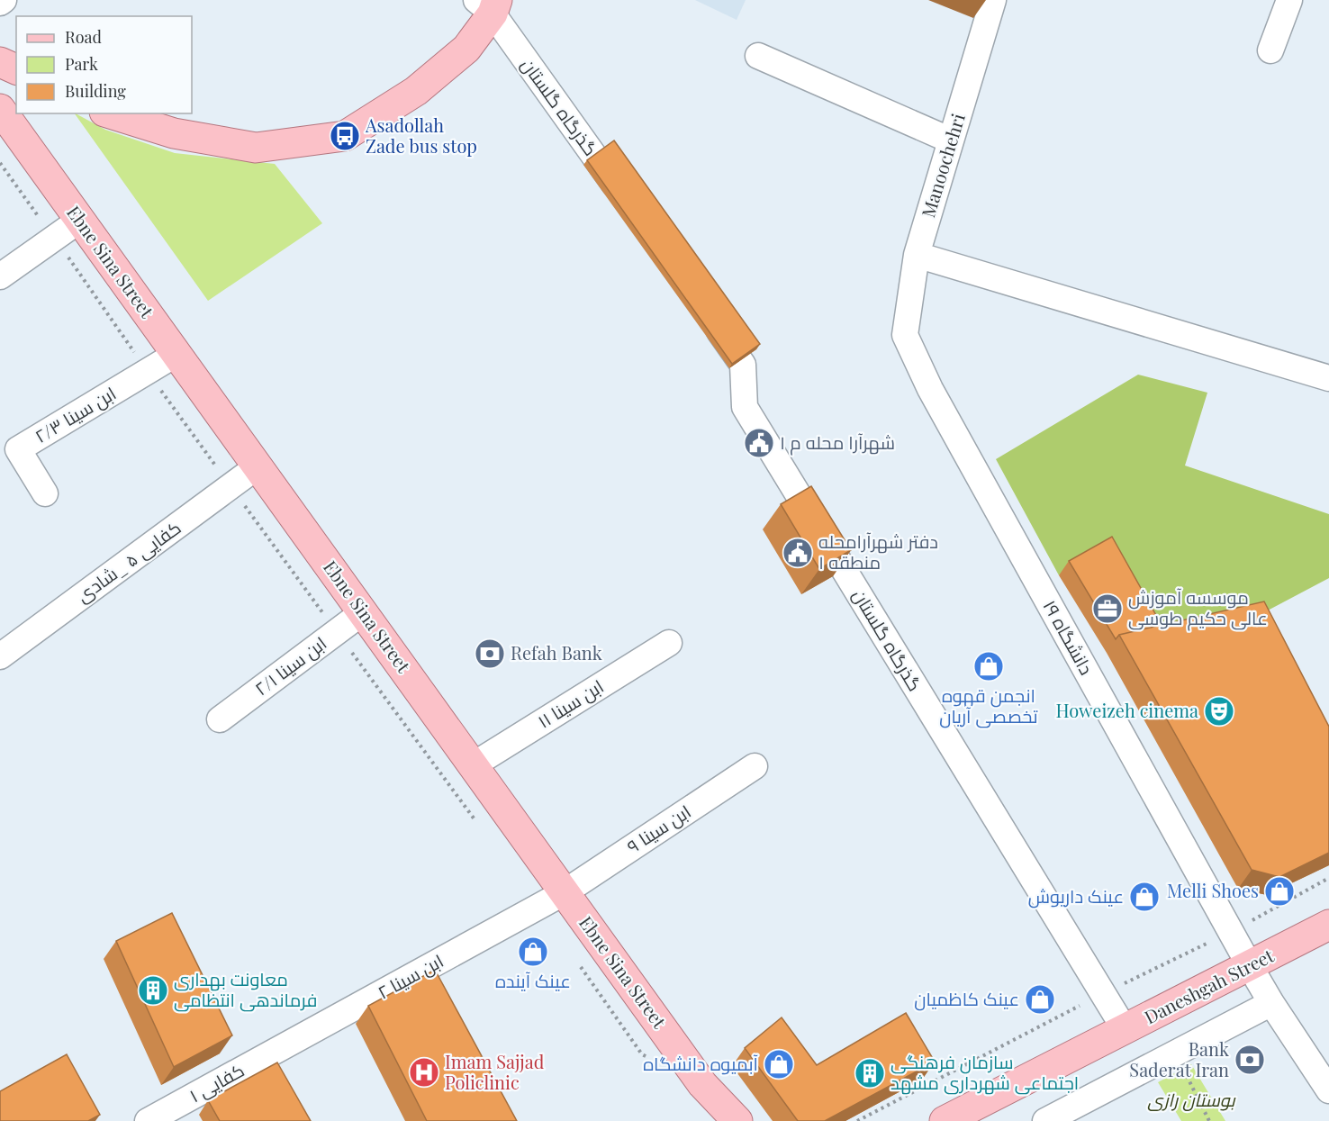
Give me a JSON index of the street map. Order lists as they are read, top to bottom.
{
  "streets": {
    "main road": ["Ebne Sina Street", "Daneshgah Street"],
    "street": [
      "گذرگاه گلستان",
      "Manoochehri",
      "ابن سینا ۲/۳",
      "کفایی ۵ _شادی",
      "دانشگاه ۱۹",
      "ابن سینا ۲/۱",
      "ابن سینا ۱۱",
      "ابن سینا ۹",
      "ابن سینا ۲",
      "کفایی ۱"
    ]
  },
  "crossings": [
    ["گذرگاه گلستان", "Daneshgah Street"],
    ["Manoochehri", "دانشگاه ۱۹"],
    ["Ebne Sina Street", "ابن سینا ۲/۳"],
    ["Ebne Sina Street", "کفایی ۵ _شادی"],
    ["Ebne Sina Street", "ابن سینا ۲/۱"],
    ["Ebne Sina Street", "ابن سینا ۱۱"],
    ["Ebne Sina Street", "ابن سینا ۹"],
    ["Ebne Sina Street", "ابن سینا ۲"],
    ["دانشگاه ۱۹", "Daneshgah Street"],
    ["ابن سینا ۹", "ابن سینا ۲"],
    ["ابن سینا ۲", "کفایی ۱"]
  ],
  "parks": ["بوستان رازی"],
  "places": {
    "bus stop": ["Asadollah Zade bus stop"],
    "public building": ["شهرآرا محله م ۱", "دفتر شهرآرامحله منطقه ۱"],
    "office": ["موسسه آموزش عالی حکیم طوسی"],
    "bank": ["Refah Bank", "Bank Saderat Iran"],
    "shop": [
      "انجمن قهوه تخصصی آریان",
      "Melli Shoes",
      "عینک داریوش",
      "عینک آینده",
      "عینک کاظمیان",
      "آبمیوه دانشگاه"
    ],
    "theatre": ["Howeizeh cinema"],
    "building": ["معاونت بهداری فرماندهی انتظامی", "سازمان فرهنگی اجتماعی شهرداری مشهد"],
    "hospital": ["Imam Sajjad Policlinic"]
  },
  "legend": ["Road", "Park", "Building"]
}
